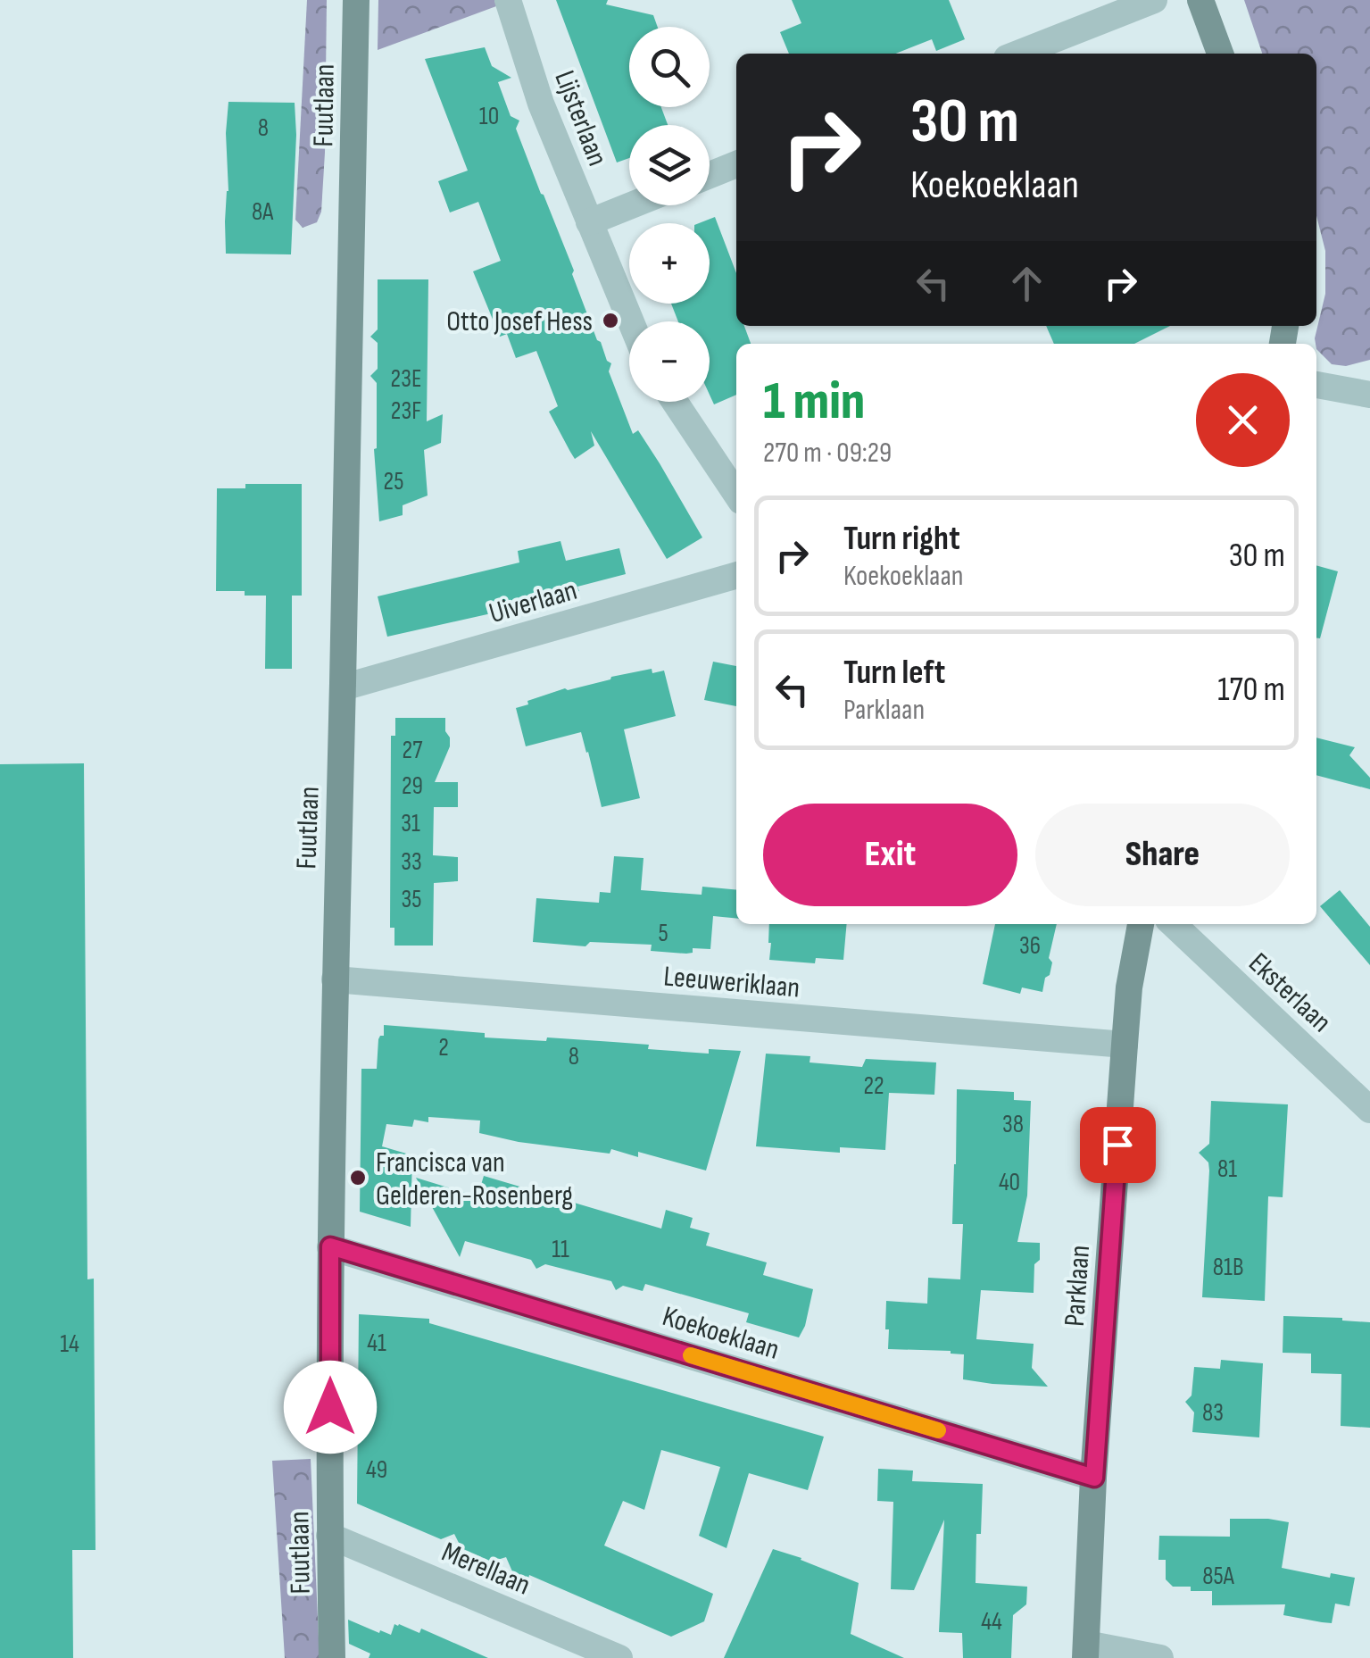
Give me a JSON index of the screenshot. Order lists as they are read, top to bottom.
{
  "streets": {
    "street": [
      "Fuutlaan",
      "Lijsterlaan",
      "Uiverlaan",
      "Leeuweriklaan",
      "Eksterlaan",
      "Parklaan",
      "Koekoeklaan",
      "Merellaan"
    ]
  },
  "crossings": [
    ["Fuutlaan", "Uiverlaan"],
    ["Fuutlaan", "Leeuweriklaan"],
    ["Fuutlaan", "Koekoeklaan"],
    ["Fuutlaan", "Merellaan"],
    ["Leeuweriklaan", "Parklaan"],
    ["Parklaan", "Koekoeklaan"]
  ],
  "places": ["Otto Josef Hess", "Francisca van Gelderen-Rosenberg"],
  "house_numbers": [
    "10",
    "8",
    "8A",
    "23E",
    "23F",
    "25",
    "27",
    "29",
    "31",
    "33",
    "35",
    "5",
    "36",
    "2",
    "8",
    "22",
    "38",
    "81",
    "40",
    "11",
    "81B",
    "41",
    "14",
    "83",
    "49",
    "85A",
    "44"
  ],
  "page": {
    "map_buttons": ["+", "−"],
    "turn": ["30 m", "Koekoeklaan"],
    "heading": ["1 min", "270 m · 09:29"],
    "list": [
      {
        "name": "Turn right",
        "note": "Koekoeklaan",
        "value": "30 m"
      },
      {
        "name": "Turn left",
        "note": "Parklaan",
        "value": "170 m"
      }
    ],
    "buttons": ["Exit", "Share"]
  }
}
